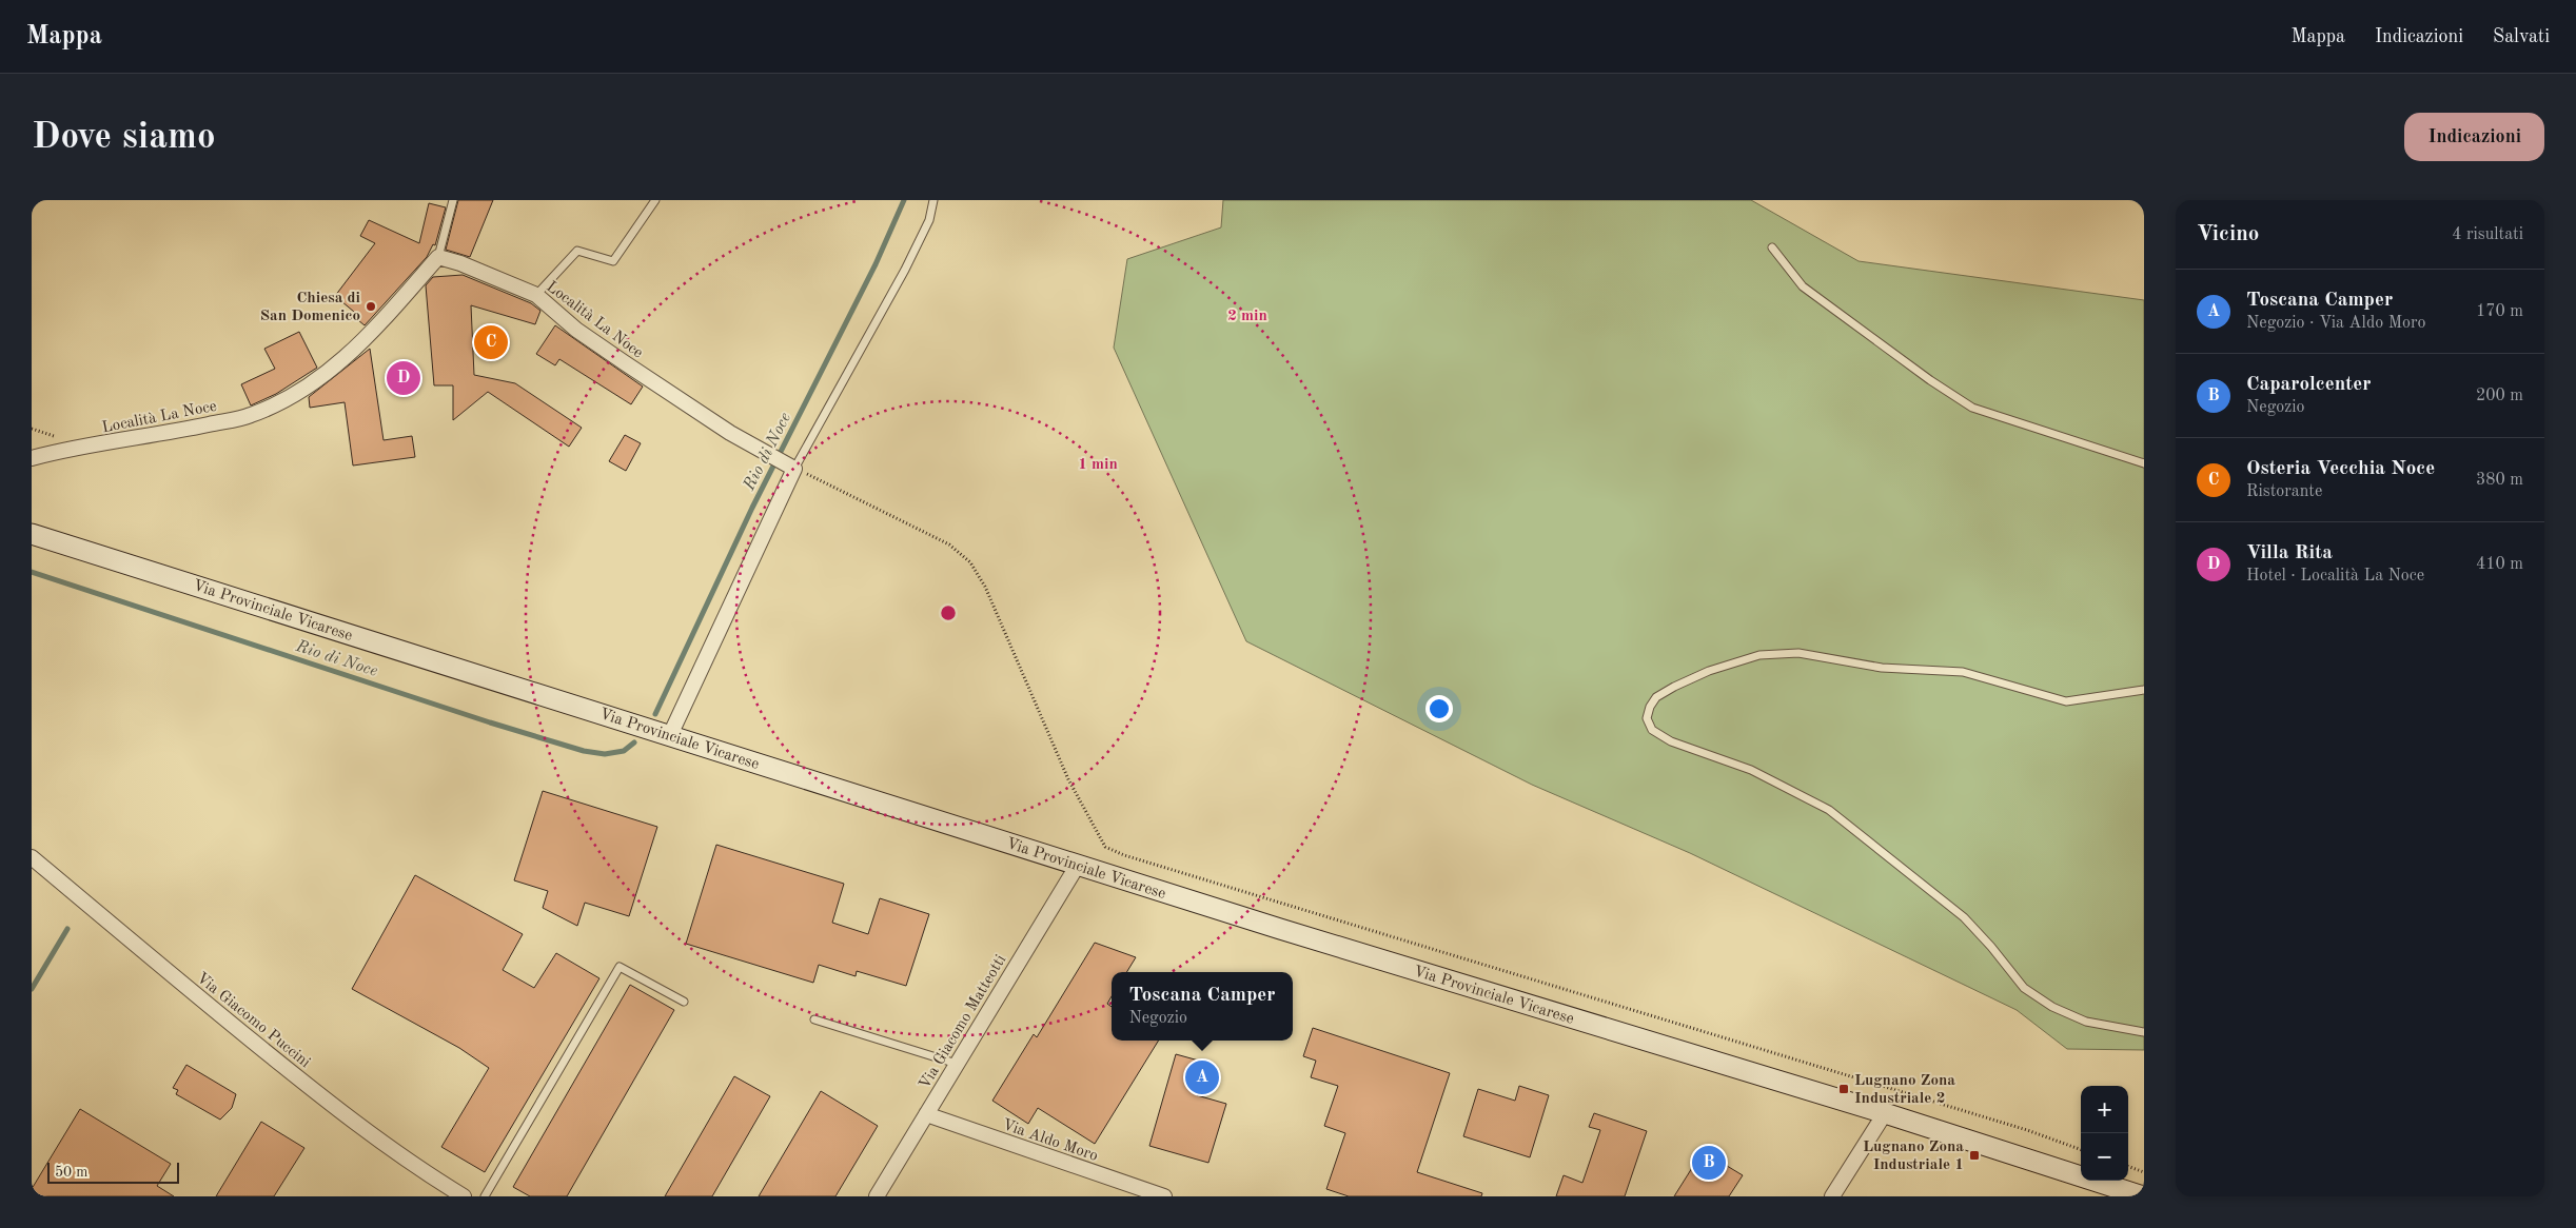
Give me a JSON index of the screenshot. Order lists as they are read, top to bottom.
{
  "streets": {
    "main road": ["Via Provinciale Vicarese"],
    "street": [
      "Località La Noce",
      "Via Giacomo Puccini",
      "Via Giacomo Matteotti",
      "Via Aldo Moro"
    ]
  },
  "crossings": [
    ["Via Provinciale Vicarese", "Via Giacomo Matteotti"],
    ["Via Giacomo Matteotti", "Via Aldo Moro"]
  ],
  "water": ["Rio di Noce"],
  "places": {
    "other": ["Chiesa di San Domenico"],
    "transit": ["Lugnano Zona Industriale 2", "Lugnano Zona Industriale 1"]
  },
  "scale_bar": "50 m",
  "page": {
    "header": "Mappa",
    "nav": ["Mappa", "Indicazioni", "Salvati"],
    "buttons": "Indicazioni",
    "title": "Dove siamo",
    "heading": ["Vicino", "4 risultati"],
    "list": [
      {
        "mark": "A",
        "name": "Toscana Camper",
        "note": "Negozio · Via Aldo Moro",
        "value": "170 m"
      },
      {
        "mark": "B",
        "name": "Caparolcenter",
        "note": "Negozio",
        "value": "200 m"
      },
      {
        "mark": "C",
        "name": "Osteria Vecchia Noce",
        "note": "Ristorante",
        "value": "380 m"
      },
      {
        "mark": "D",
        "name": "Villa Rita",
        "note": "Hotel · Località La Noce",
        "value": "410 m"
      }
    ],
    "pins": [
      "C",
      "D",
      "A",
      "B"
    ],
    "popup": ["Toscana Camper", "Negozio"],
    "map_buttons": ["+", "−"],
    "scale": "50 m"
  },
  "rings": ["2 min", "1 min"]
}
